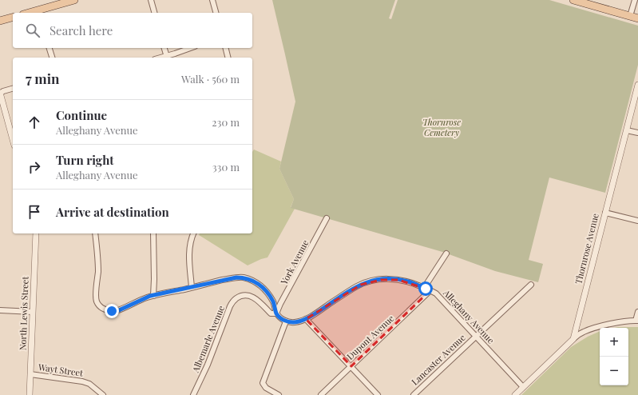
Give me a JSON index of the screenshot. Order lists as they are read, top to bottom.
{
  "streets": {
    "street": [
      "Thornrose Avenue",
      "York Avenue",
      "North Lewis Street",
      "Alleghany Avenue",
      "Dupont Avenue",
      "Albemarle Avenue",
      "Lancaster Avenue",
      "Wayt Street"
    ]
  },
  "crossings": [
    ["York Avenue", "Albemarle Avenue"],
    ["North Lewis Street", "Wayt Street"],
    ["Alleghany Avenue", "Dupont Avenue"],
    ["Alleghany Avenue", "Lancaster Avenue"]
  ],
  "parks": ["Thornrose Cemetery"],
  "page": {
    "search": "Search here",
    "heading": ["7 min", "Walk · 560 m"],
    "list": [
      ["Continue", "Alleghany Avenue", "230 m"],
      ["Turn right", "Alleghany Avenue", "330 m"],
      "Arrive at destination"
    ],
    "map_buttons": ["+", "−"]
  }
}
